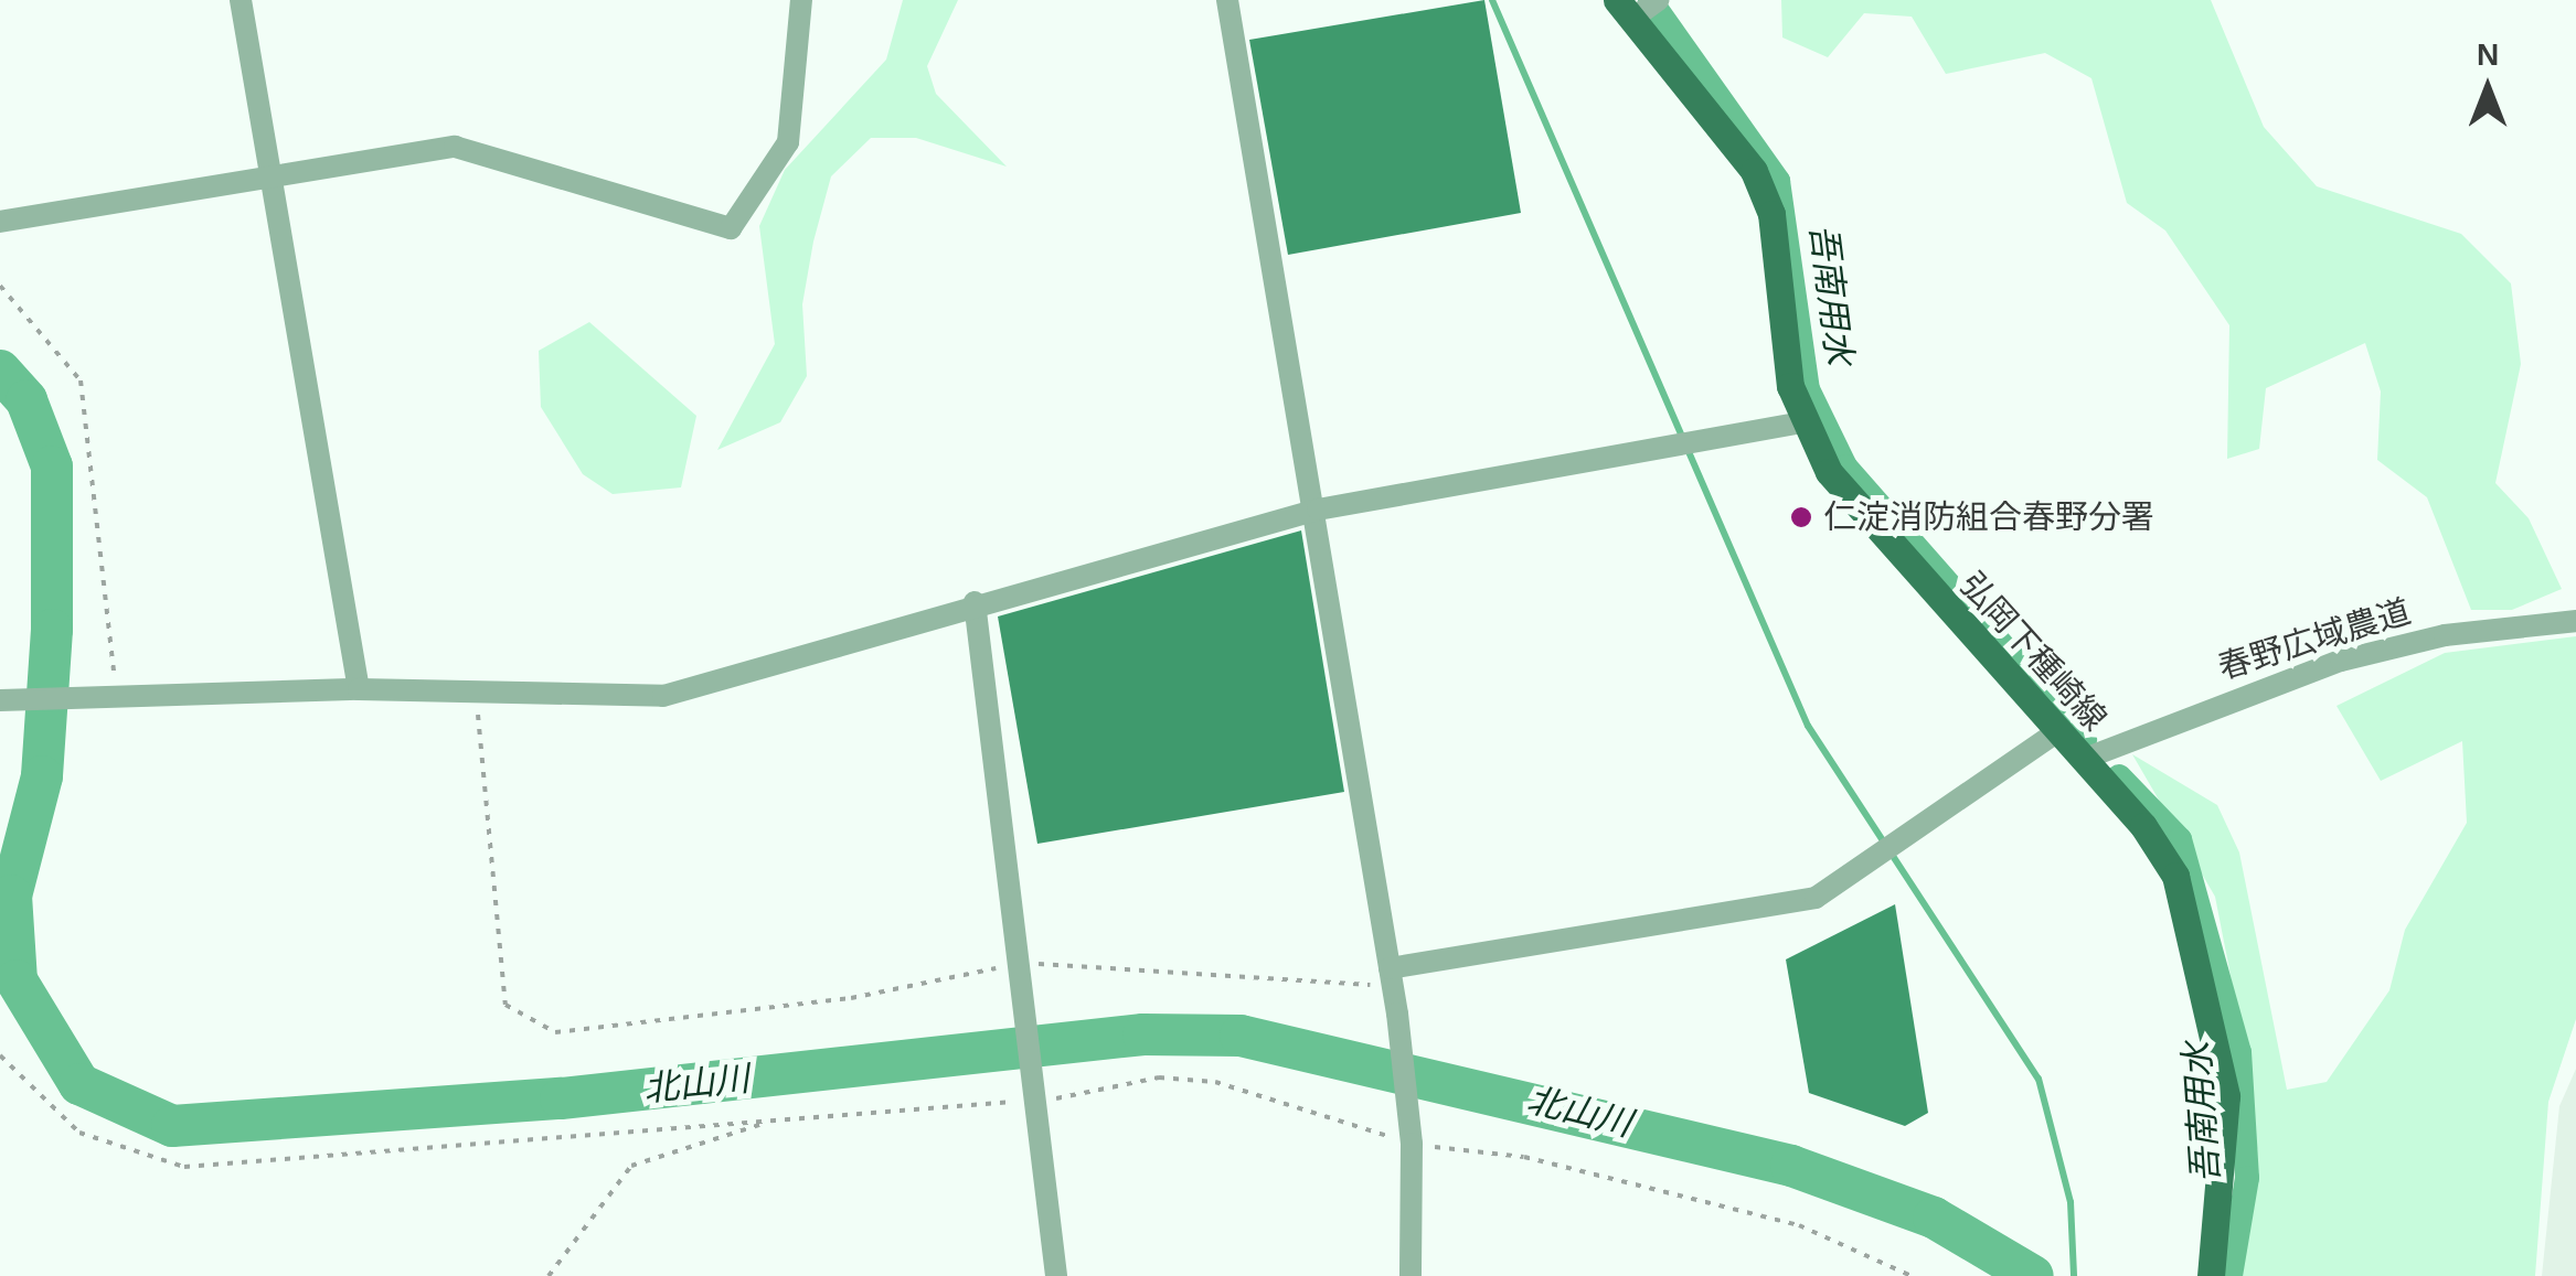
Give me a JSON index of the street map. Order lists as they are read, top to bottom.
{
  "streets": {
    "main road": ["弘岡下種崎線"],
    "street": ["春野広域農道"]
  },
  "crossings": [
    ["春野広域農道", "弘岡下種崎線"]
  ],
  "water": ["吾南用水", "北山川"],
  "places": ["仁淀消防組合春野分署"],
  "north": "top"
}
